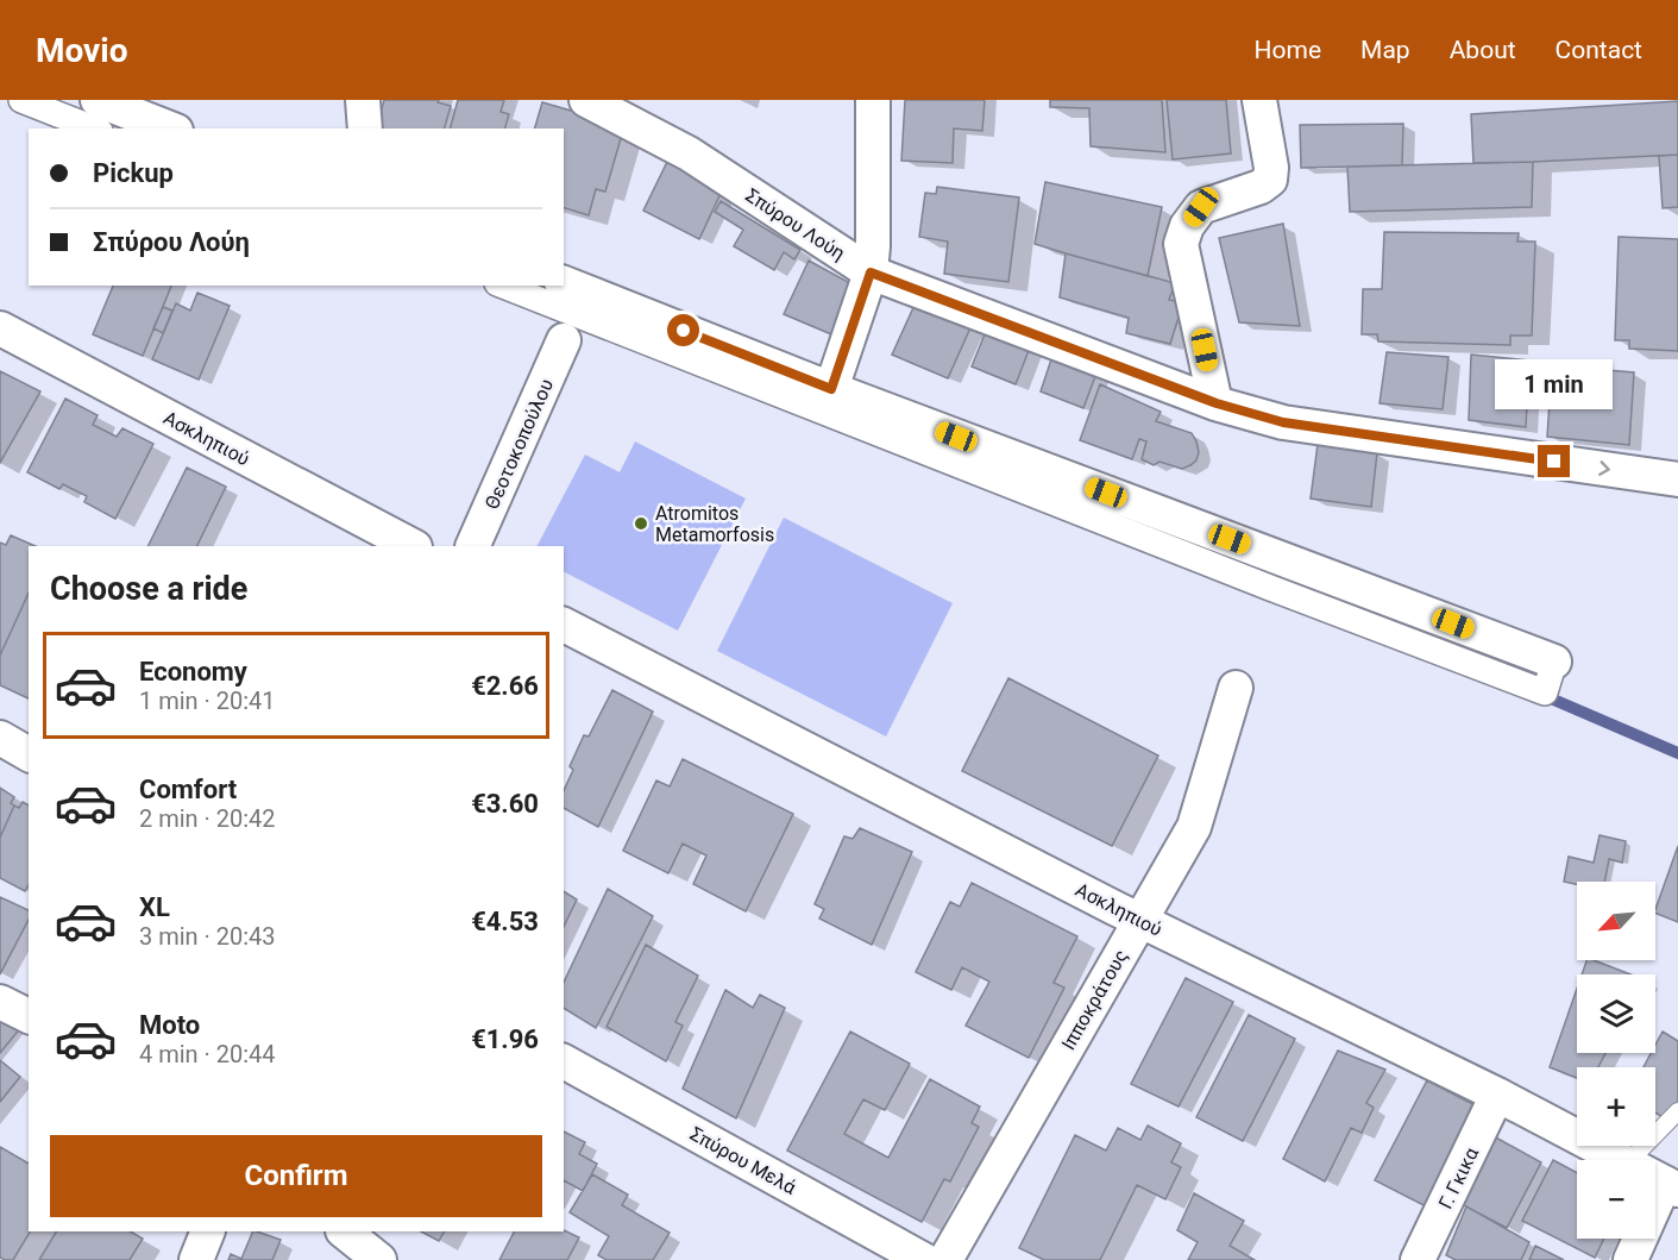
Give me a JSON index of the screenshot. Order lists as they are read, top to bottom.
{
  "streets": {
    "street": [
      "Σπύρου Λούη",
      "Ασκληπιού",
      "Θεοτοκοπούλου",
      "Ιπποκράτους",
      "Σπύρου Μελά",
      "Γ. Γκικα"
    ]
  },
  "crossings": [
    ["Ασκληπιού", "Ιπποκράτους"],
    ["Ασκληπιού", "Γ. Γκικα"]
  ],
  "places": ["Atromitos Metamorfosis"],
  "north": "bottom left",
  "page": {
    "header": "Movio",
    "nav": [
      "Home",
      "Map",
      "About",
      "Contact"
    ],
    "banner": ["Pickup", "Σπύρου Λούη"],
    "bubble": "1 min",
    "heading": "Choose a ride",
    "list": [
      {
        "name": "Economy",
        "note": "1 min · 20:41",
        "value": "€2.66"
      },
      {
        "name": "Comfort",
        "note": "2 min · 20:42",
        "value": "€3.60"
      },
      {
        "name": "XL",
        "note": "3 min · 20:43",
        "value": "€4.53"
      },
      {
        "name": "Moto",
        "note": "4 min · 20:44",
        "value": "€1.96"
      }
    ],
    "map_buttons": ["+", "−"],
    "buttons": "Confirm"
  }
}
